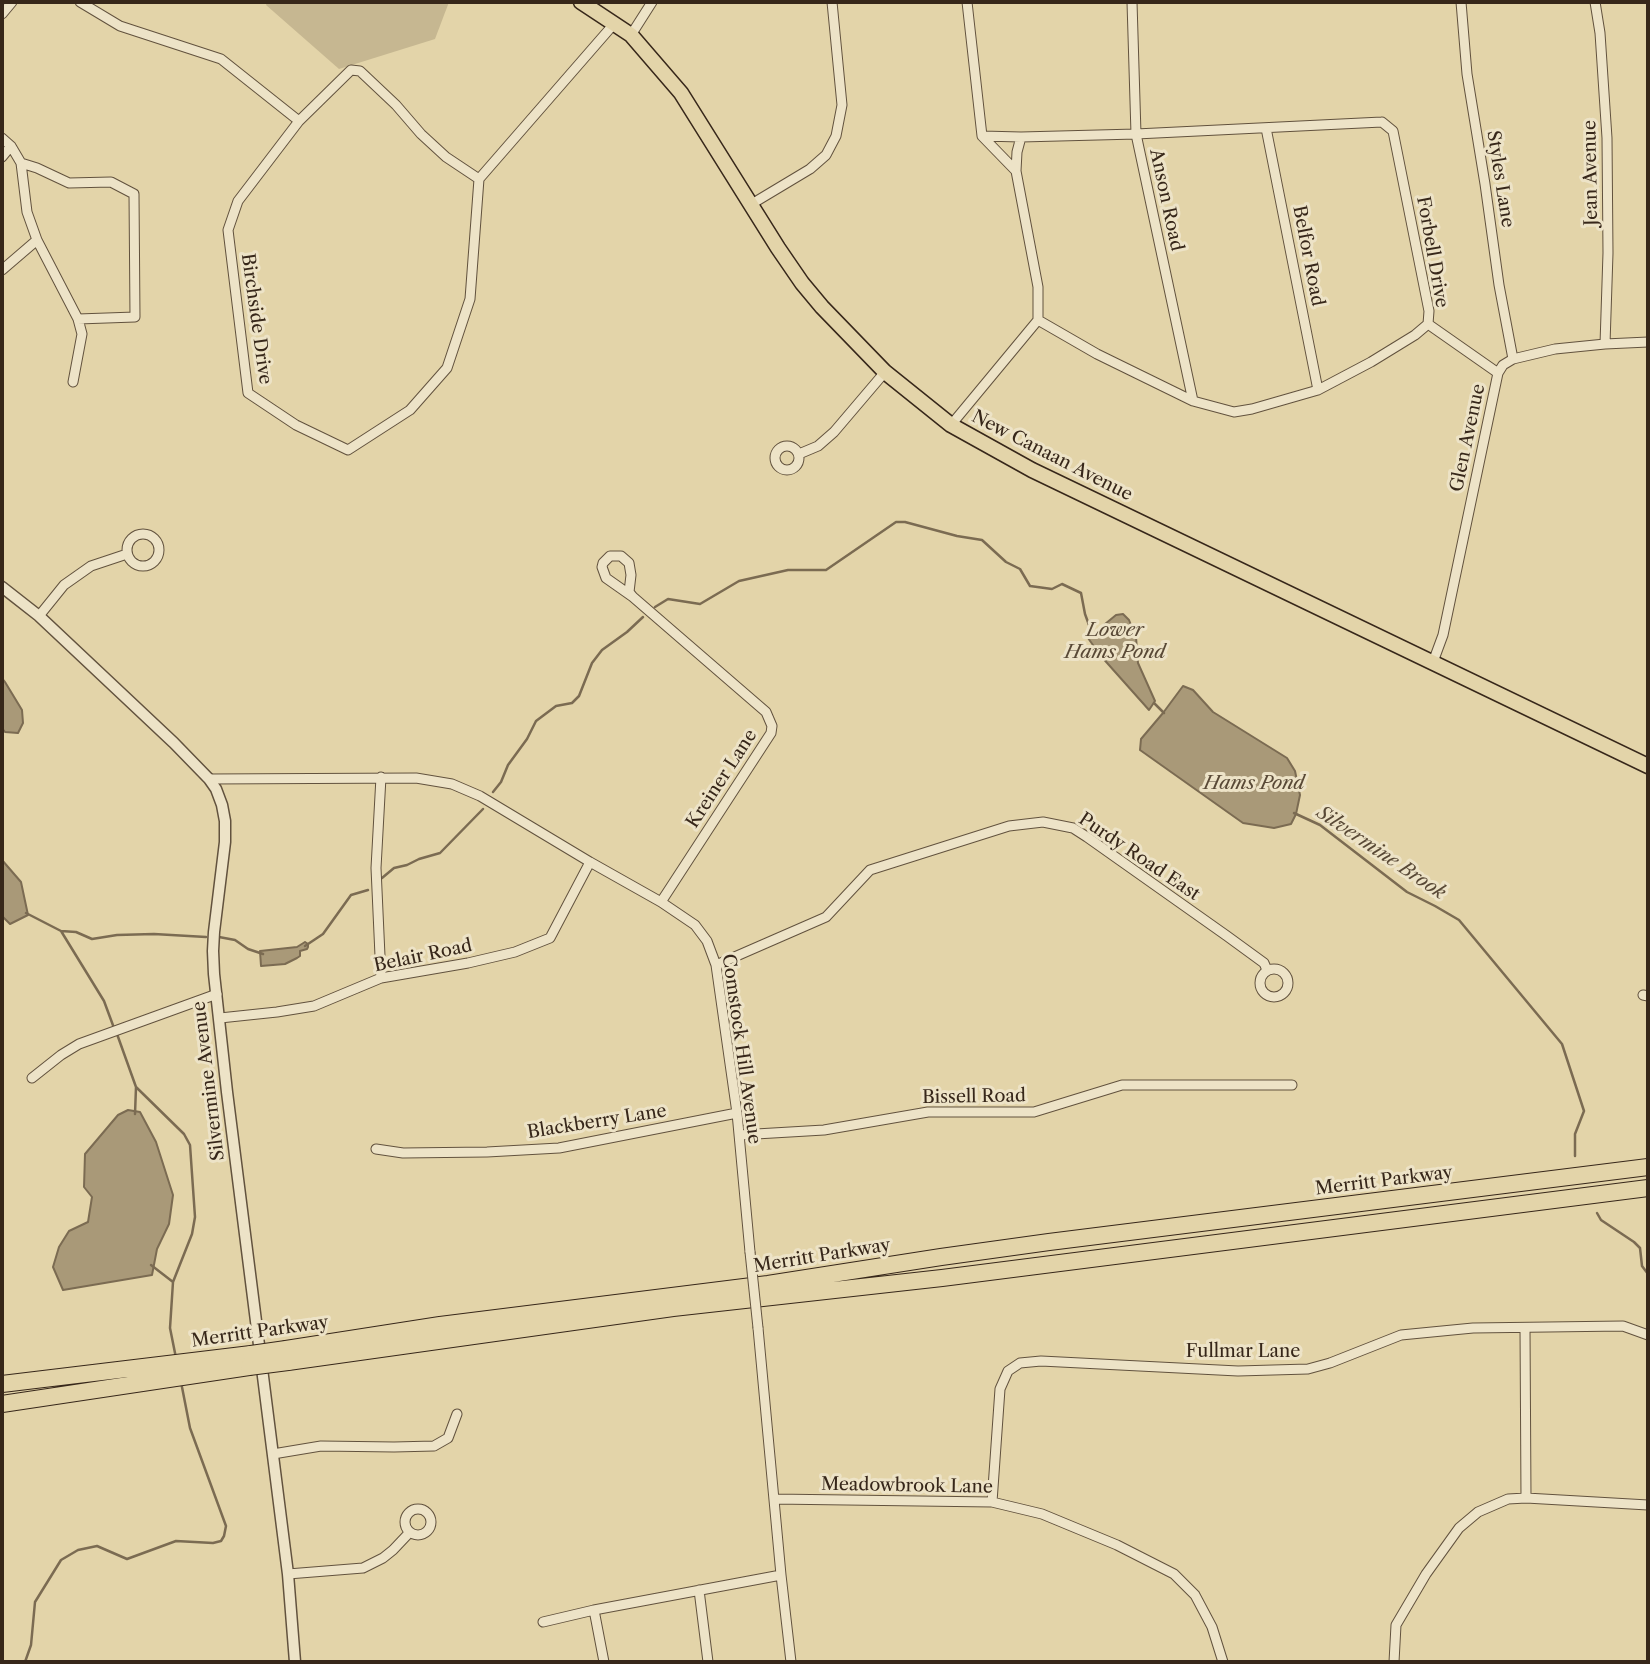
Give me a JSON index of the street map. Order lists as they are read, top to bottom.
{
  "streets": {
    "highway": ["Merritt Parkway"],
    "main road": ["New Canaan Avenue"],
    "street": [
      "Jean Avenue",
      "Styles Lane",
      "Anson Road",
      "Forbell Drive",
      "Belfor Road",
      "Birchside Drive",
      "Glen Avenue",
      "Kreiner Lane",
      "Purdy Road East",
      "Belair Road",
      "Comstock Hill Avenue",
      "Silvermine Avenue",
      "Bissell Road",
      "Blackberry Lane",
      "Fullmar Lane",
      "Meadowbrook Lane"
    ]
  },
  "crossings": [
    ["Jean Avenue", "Glen Avenue"],
    ["Styles Lane", "Glen Avenue"],
    ["Anson Road", "Forbell Drive"],
    ["Forbell Drive", "Belfor Road"],
    ["Glen Avenue", "New Canaan Avenue"],
    ["Kreiner Lane", "Comstock Hill Avenue"],
    ["Purdy Road East", "Comstock Hill Avenue"],
    ["Belair Road", "Comstock Hill Avenue"],
    ["Belair Road", "Silvermine Avenue"],
    ["Comstock Hill Avenue", "Silvermine Avenue"],
    ["Comstock Hill Avenue", "Bissell Road"],
    ["Comstock Hill Avenue", "Blackberry Lane"],
    ["Comstock Hill Avenue", "Meadowbrook Lane"],
    ["Fullmar Lane", "Meadowbrook Lane"]
  ],
  "water": ["Lower Hams Pond", "Hams Pond", "Silvermine Brook"]
}
